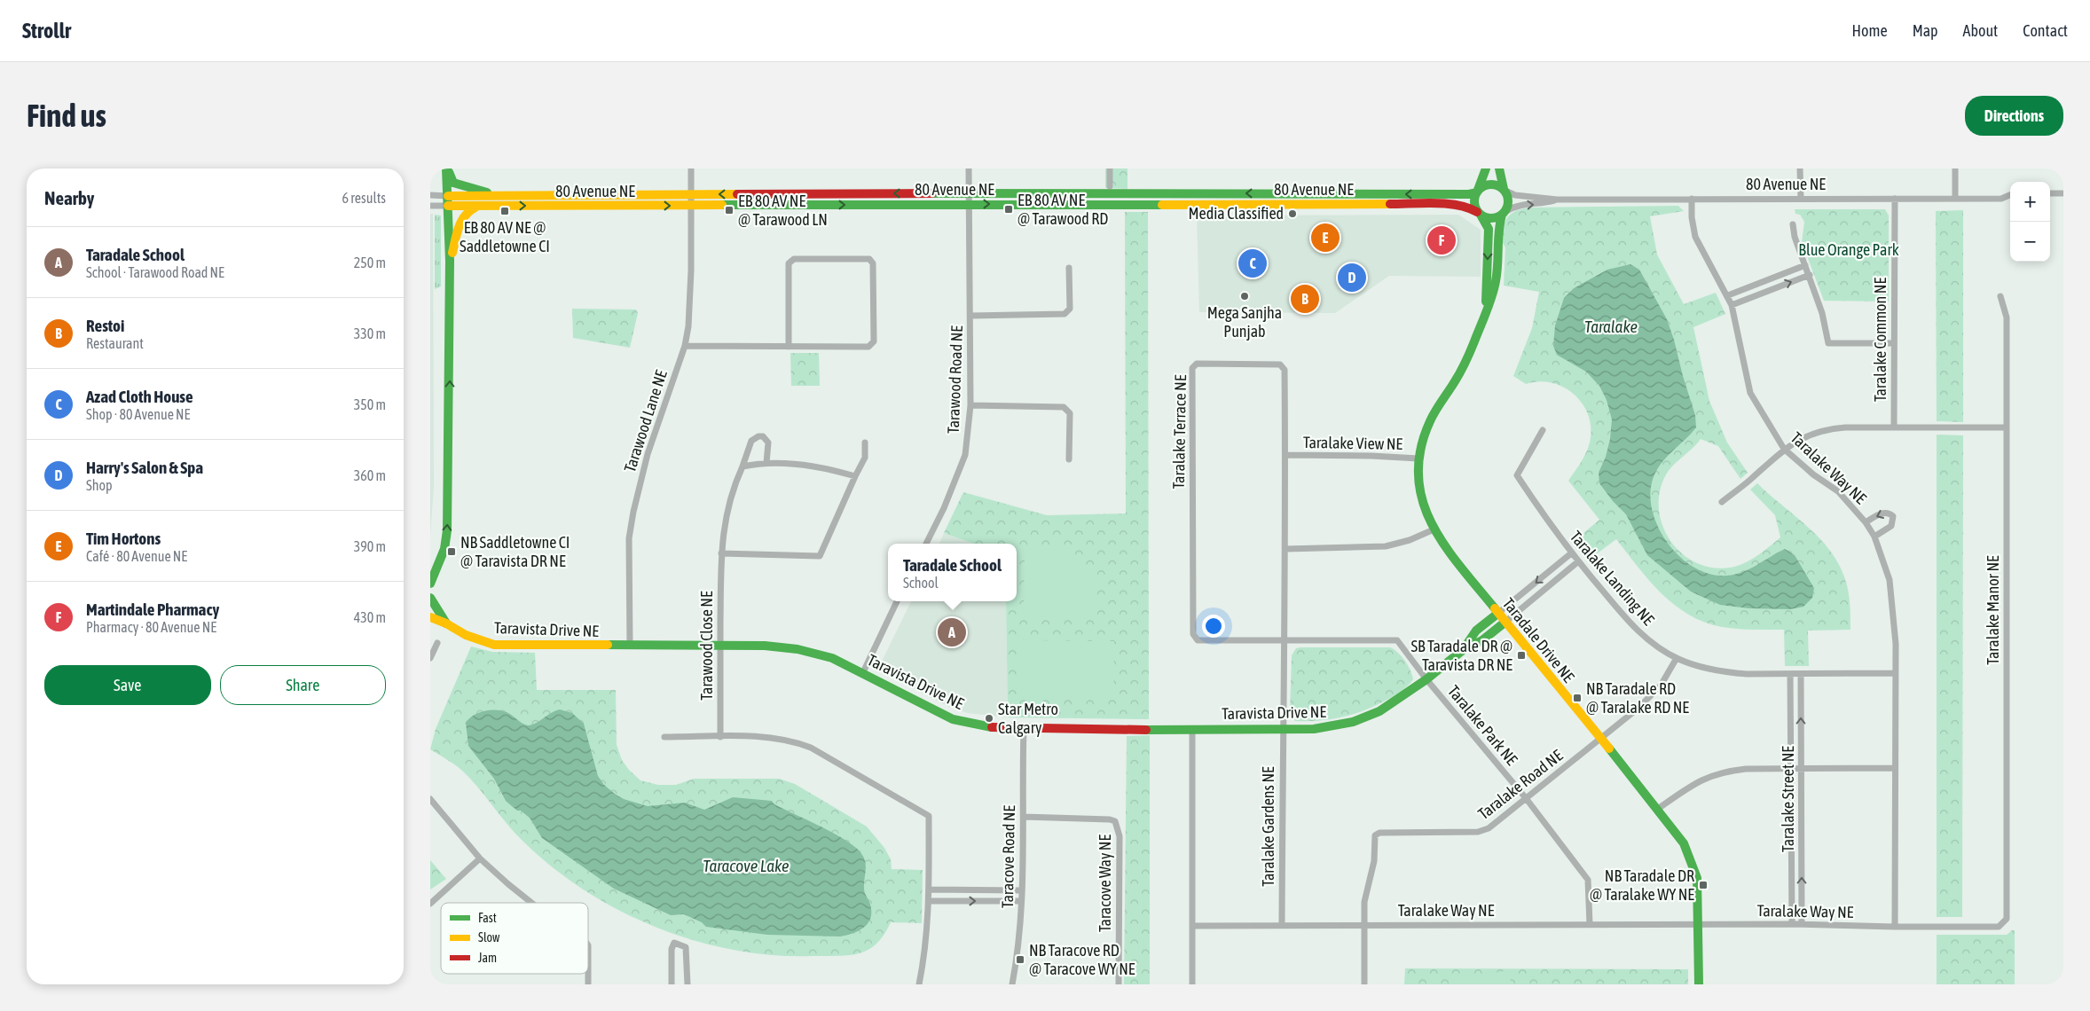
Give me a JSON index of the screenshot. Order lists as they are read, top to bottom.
{
  "streets": {
    "street": [
      "80 Avenue NE",
      "Taralake Common NE",
      "Tarawood Road NE",
      "Tarawood Lane NE",
      "Taralake Terrace NE",
      "Taralake View NE",
      "Taralake Way NE",
      "Taralake Landing NE",
      "Taralake Manor NE",
      "Taravista Drive NE",
      "Taradale Drive NE",
      "Tarawood Close NE",
      "Taralake Park NE",
      "Taralake Road NE",
      "Taralake Street NE",
      "Taralake Gardens NE",
      "Taracove Road NE",
      "Taracove Way NE"
    ]
  },
  "crossings": [
    ["80 Avenue NE", "Taralake Common NE"],
    ["80 Avenue NE", "Tarawood Road NE"],
    ["80 Avenue NE", "Tarawood Lane NE"],
    ["80 Avenue NE", "Taralake Way NE"],
    ["80 Avenue NE", "Taradale Drive NE"],
    ["Tarawood Lane NE", "Taravista Drive NE"],
    ["Taralake Terrace NE", "Taralake View NE"],
    ["Taralake Terrace NE", "Taravista Drive NE"],
    ["Taralake Terrace NE", "Taralake Park NE"],
    ["Taralake Terrace NE", "Taralake Gardens NE"],
    ["Taralake View NE", "Taradale Drive NE"],
    ["Taralake Way NE", "Taralake Landing NE"],
    ["Taralake Way NE", "Taralake Manor NE"],
    ["Taralake Way NE", "Taradale Drive NE"],
    ["Taralake Way NE", "Taralake Park NE"],
    ["Taralake Way NE", "Taralake Road NE"],
    ["Taralake Way NE", "Taralake Street NE"],
    ["Taralake Way NE", "Taralake Gardens NE"],
    ["Taralake Landing NE", "Taralake Road NE"],
    ["Taralake Landing NE", "Taralake Street NE"],
    ["Taravista Drive NE", "Taradale Drive NE"],
    ["Taravista Drive NE", "Tarawood Close NE"],
    ["Taravista Drive NE", "Taralake Park NE"],
    ["Taravista Drive NE", "Taralake Gardens NE"],
    ["Taravista Drive NE", "Taracove Road NE"],
    ["Taradale Drive NE", "Taralake Road NE"],
    ["Taralake Park NE", "Taralake Road NE"],
    ["Taracove Road NE", "Taracove Way NE"]
  ],
  "water": ["Taralake", "Taracove Lake"],
  "parks": ["Blue Orange Park"],
  "places": {
    "transit": [
      "EB 80 AV NE @ Tarawood RD",
      "EB 80 AV NE @ Tarawood LN",
      "EB 80 AV NE @ Saddletowne CI",
      "NB Saddletowne CI @ Taravista DR NE",
      "SB Taradale DR @ Taravista DR NE",
      "NB Taradale RD @ Taralake RD NE",
      "NB Taradale DR @ Taralake WY NE",
      "NB Taracove RD @ Taracove WY NE"
    ],
    "other": ["Media Classified", "Mega Sanjha Punjab", "Star Metro Calgary"]
  },
  "legend": ["Fast", "Slow", "Jam"],
  "page": {
    "header": "Strollr",
    "nav": [
      "Home",
      "Map",
      "About",
      "Contact"
    ],
    "buttons": [
      "Directions",
      ["Save", "Share"]
    ],
    "title": "Find us",
    "heading": ["Nearby", "6 results"],
    "map_buttons": ["+", "−"],
    "pins": [
      "E",
      "F",
      "C",
      "D",
      "B",
      "A"
    ],
    "list": [
      {
        "mark": "A",
        "name": "Taradale School",
        "note": "School · Tarawood Road NE",
        "value": "250 m"
      },
      {
        "mark": "B",
        "name": "Restoi",
        "note": "Restaurant",
        "value": "330 m"
      },
      {
        "mark": "C",
        "name": "Azad Cloth House",
        "note": "Shop · 80 Avenue NE",
        "value": "350 m"
      },
      {
        "mark": "D",
        "name": "Harry's Salon & Spa",
        "note": "Shop",
        "value": "360 m"
      },
      {
        "mark": "E",
        "name": "Tim Hortons",
        "note": "Café · 80 Avenue NE",
        "value": "390 m"
      },
      {
        "mark": "F",
        "name": "Martindale Pharmacy",
        "note": "Pharmacy · 80 Avenue NE",
        "value": "430 m"
      }
    ],
    "popup": ["Taradale School", "School"]
  }
}
